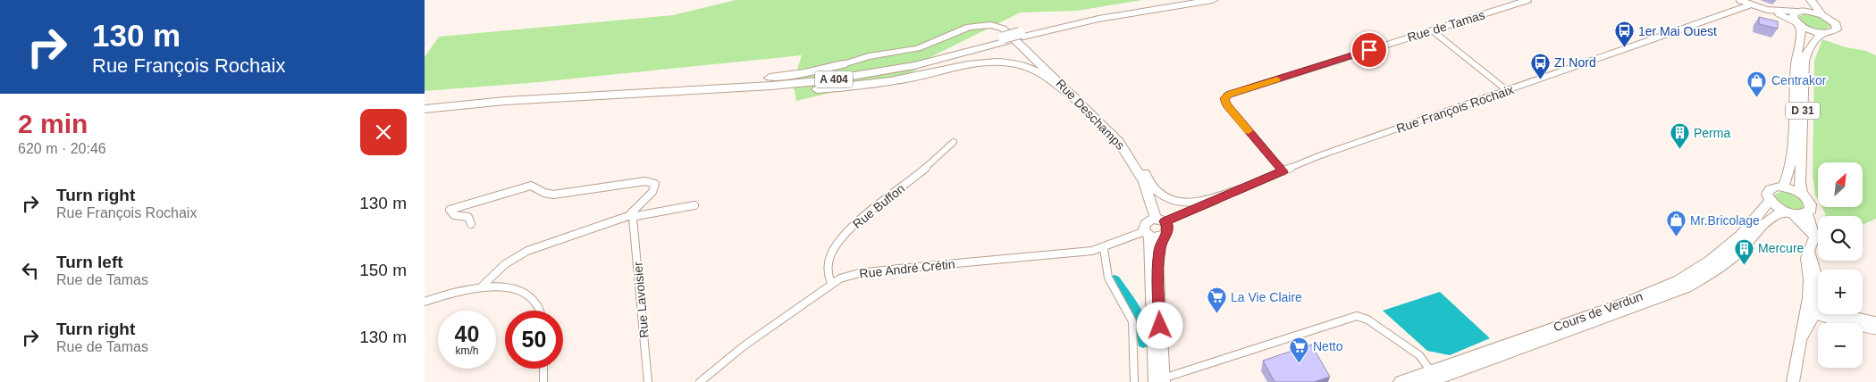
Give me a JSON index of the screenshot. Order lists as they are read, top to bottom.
{
  "streets": {
    "highway": ["A 404"],
    "main road": ["D 31", "Rue Deschamps", "Cours de Verdun"],
    "street": [
      "Rue de Tamas",
      "Rue François Rochaix",
      "Rue Buffon",
      "Rue André Crétin",
      "Rue Lavoisier"
    ]
  },
  "crossings": [
    ["Rue de Tamas", "Rue François Rochaix"],
    ["A 404", "Rue Deschamps"],
    ["Rue François Rochaix", "Rue Deschamps"],
    ["Rue Buffon", "Rue André Crétin"]
  ],
  "places": {
    "bus stop": ["1er Mai Ouest", "ZI Nord"],
    "shop": ["Centrakor", "Mr.Bricolage"],
    "building": ["Perma", "Mercure"],
    "supermarket": ["La Vie Claire", "Netto"]
  },
  "north": "top right",
  "page": {
    "turn": ["130 m", "Rue François Rochaix"],
    "heading": ["2 min", "620 m · 20:46"],
    "map_buttons": ["+", "−"],
    "list": [
      {
        "name": "Turn right",
        "note": "Rue François Rochaix",
        "value": "130 m"
      },
      {
        "name": "Turn left",
        "note": "Rue de Tamas",
        "value": "150 m"
      },
      {
        "name": "Turn right",
        "note": "Rue de Tamas",
        "value": "130 m"
      }
    ],
    "speed": "40 km/h",
    "limit": "50"
  }
}
